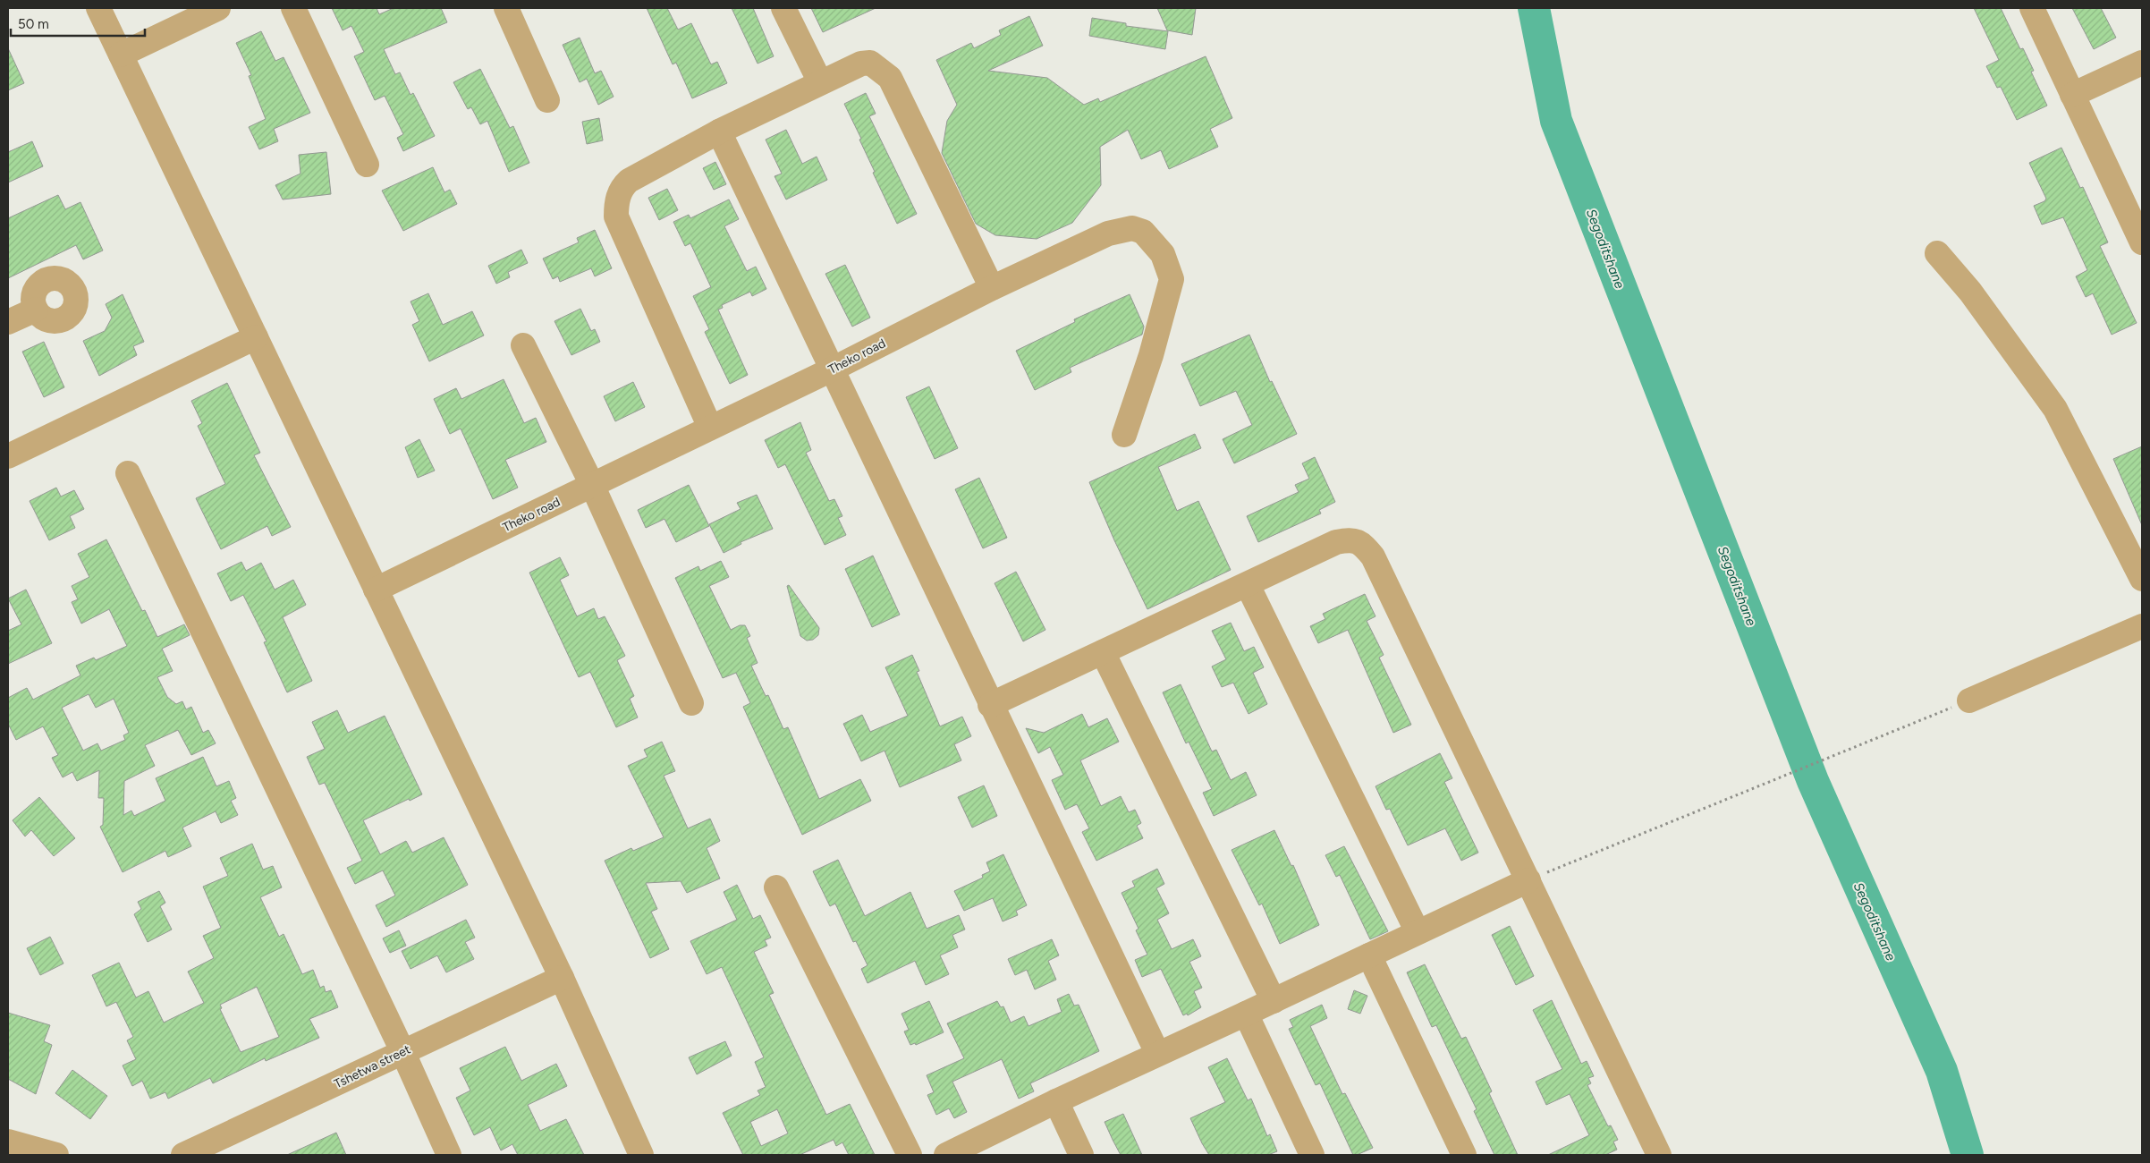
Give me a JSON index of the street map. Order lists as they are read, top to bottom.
{
  "streets": {
    "street": ["Theko road", "Tshetwa street"]
  },
  "water": ["Segoditshane"],
  "scale_bar": "50 m"
}
